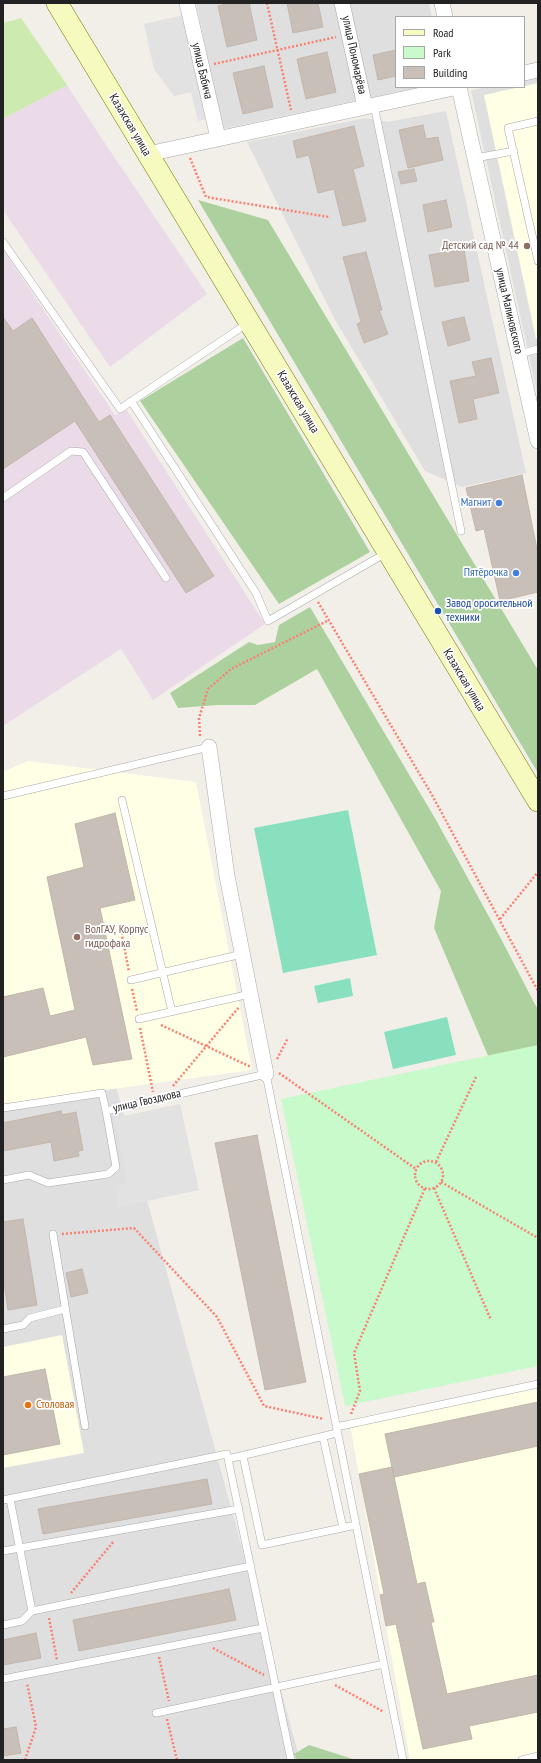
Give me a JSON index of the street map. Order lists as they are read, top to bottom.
{
  "streets": {
    "main road": ["Казахская улица"],
    "street": ["улица Пономарёва", "улица Бабича", "улица Малиновского"],
    "lane": ["улица Гвоздкова"]
  },
  "places": [
    "Детский сад № 44",
    "Магнит",
    "Пятёрочка",
    "Завод оросительной техники",
    "ВолГАУ, Корпус гидрофака",
    "Столовая"
  ],
  "legend": ["Road", "Park", "Building"]
}
